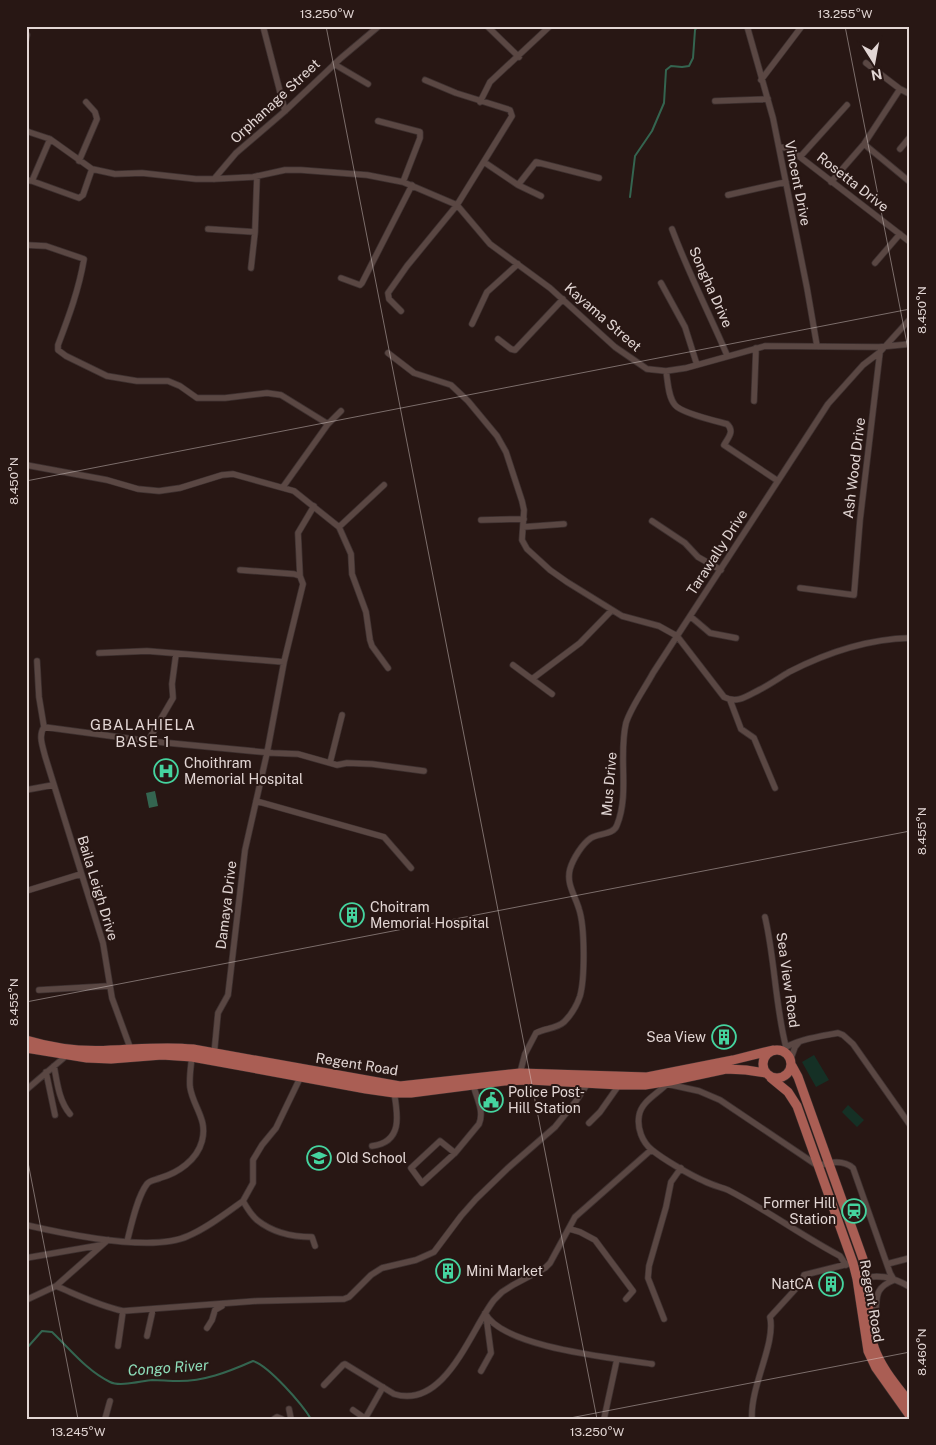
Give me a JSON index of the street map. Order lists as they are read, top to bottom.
{
  "streets": {
    "main road": ["Regent Road"],
    "street": [
      "Orphanage Street",
      "Rosetta Drive",
      "Vincent Drive",
      "Songha Drive",
      "Kayama Street",
      "Ash Wood Drive",
      "Tarawally Drive",
      "Mus Drive",
      "Baila Leigh Drive",
      "Damaya Drive",
      "Sea View Road"
    ]
  },
  "crossings": [
    ["Rosetta Drive", "Vincent Drive"],
    ["Vincent Drive", "Kayama Street"],
    ["Songha Drive", "Kayama Street"],
    ["Kayama Street", "Ash Wood Drive"],
    ["Kayama Street", "Tarawally Drive"],
    ["Ash Wood Drive", "Tarawally Drive"],
    ["Tarawally Drive", "Mus Drive"],
    ["Mus Drive", "Regent Road"],
    ["Baila Leigh Drive", "Regent Road"],
    ["Damaya Drive", "Regent Road"],
    ["Sea View Road", "Regent Road"]
  ],
  "districts": ["GBALAHIELA BASE 1"],
  "water": ["Congo River"],
  "places": {
    "hospital": ["Choithram Memorial Hospital"],
    "building": [
      "Choitram Memorial Hospital",
      "Sea View",
      "Mini Market",
      "NatCA"
    ],
    "public building": ["Police Post- Hill Station"],
    "school or university": ["Old School"],
    "station": ["Former Hill Station"]
  },
  "north": "bottom",
  "coordinates": [
    "13.250°W",
    "13.255°W",
    "8.450°N",
    "8.455°N",
    "8.460°N",
    "13.245°W"
  ]
}
